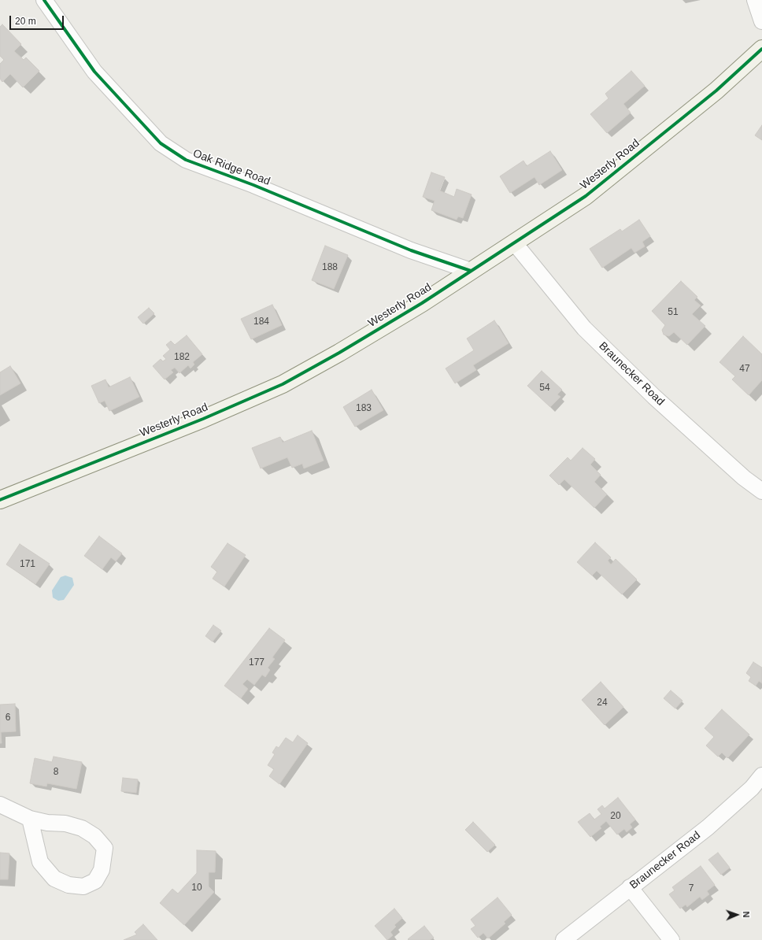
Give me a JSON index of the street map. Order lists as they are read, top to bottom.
{
  "streets": {
    "street": ["Westerly Road", "Oak Ridge Road", "Braunecker Road"]
  },
  "crossings": [
    ["Westerly Road", "Oak Ridge Road"],
    ["Westerly Road", "Braunecker Road"]
  ],
  "house_numbers": [
    "188",
    "51",
    "184",
    "182",
    "47",
    "54",
    "183",
    "171",
    "177",
    "24",
    "6",
    "8",
    "20",
    "10",
    "7"
  ],
  "scale_bar": "20 m",
  "north": "right"
}
